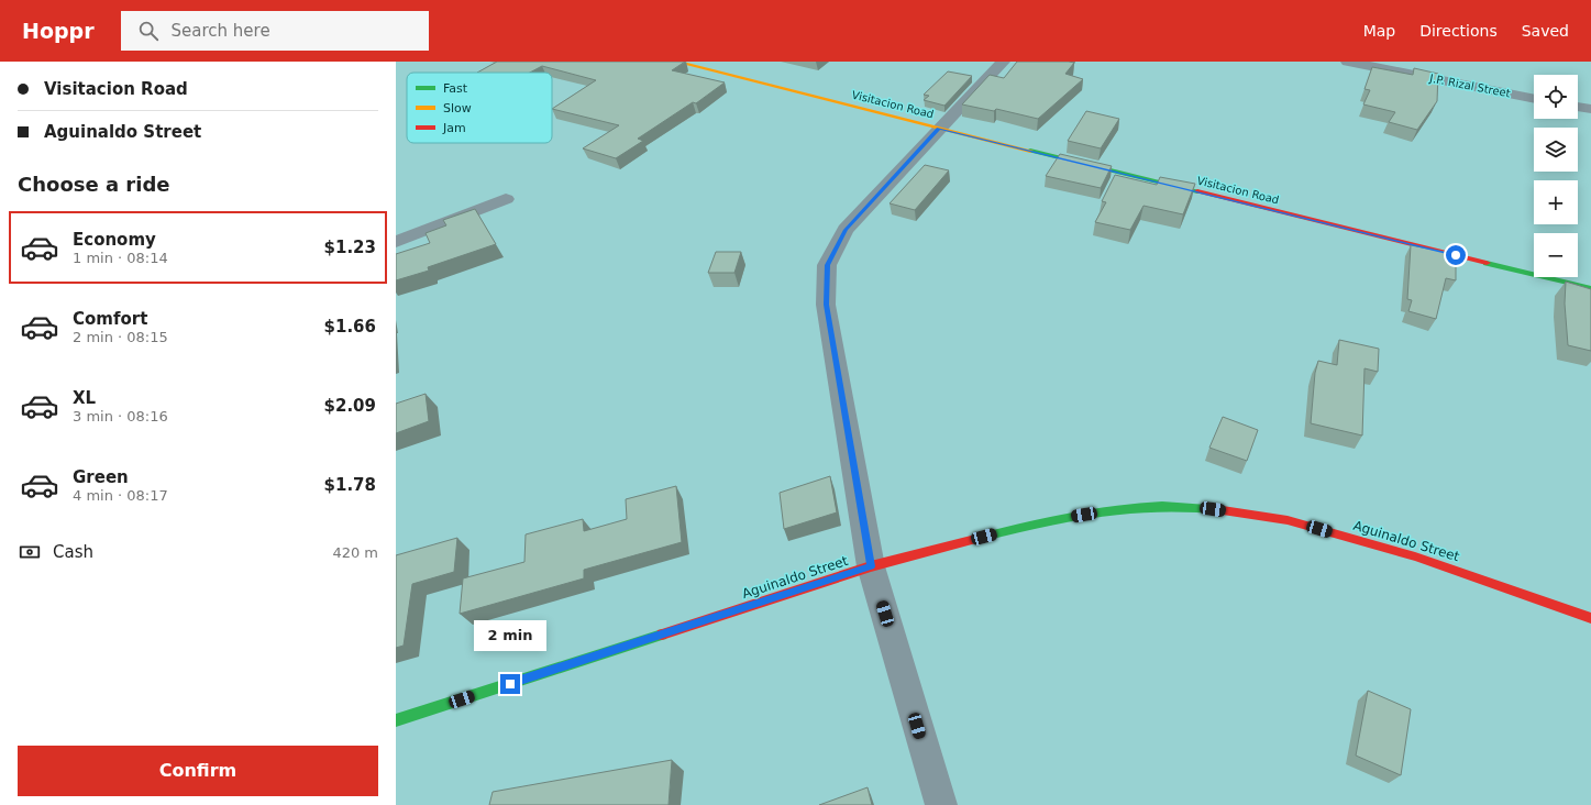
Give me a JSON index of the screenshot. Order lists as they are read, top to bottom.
{
  "streets": {
    "street": ["J.P. Rizal Street", "Visitacion Road", "Aguinaldo Street"]
  },
  "legend": ["Fast", "Slow", "Jam"],
  "page": {
    "header": "Hoppr",
    "search": "Search here",
    "nav": ["Map", "Directions", "Saved"],
    "banner": ["Visitacion Road", "Aguinaldo Street"],
    "map_buttons": ["+", "−"],
    "heading": "Choose a ride",
    "list": [
      {
        "name": "Economy",
        "note": "1 min · 08:14",
        "value": "$1.23"
      },
      {
        "name": "Comfort",
        "note": "2 min · 08:15",
        "value": "$1.66"
      },
      {
        "name": "XL",
        "note": "3 min · 08:16",
        "value": "$2.09"
      },
      {
        "name": "Green",
        "note": "4 min · 08:17",
        "value": "$1.78"
      }
    ],
    "pay": ["Cash", "420 m"],
    "bubble": "2 min",
    "buttons": "Confirm"
  }
}
